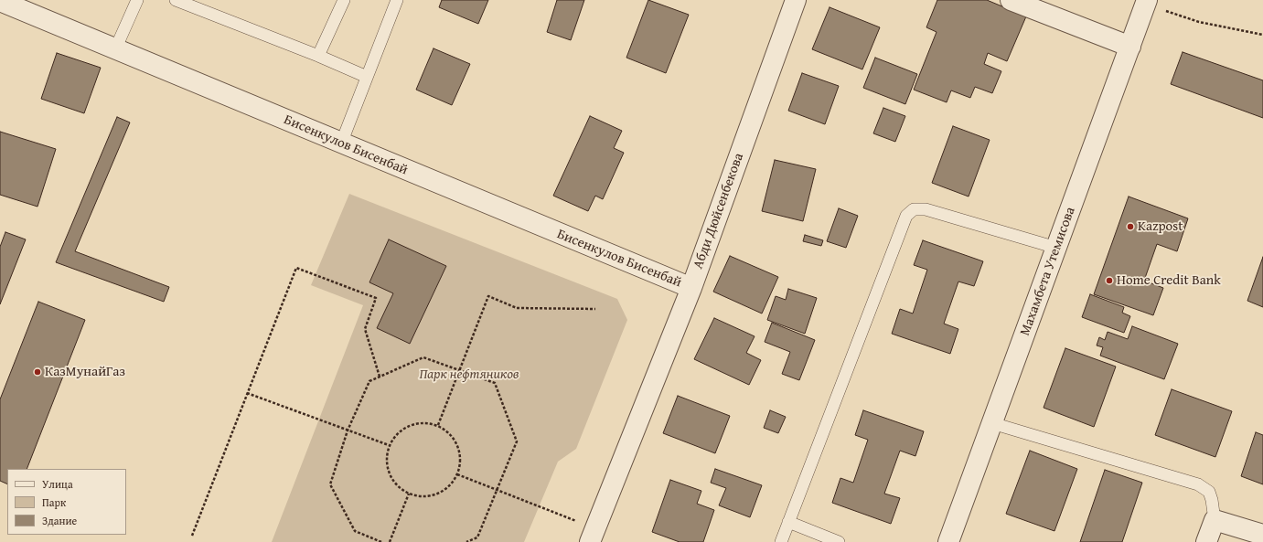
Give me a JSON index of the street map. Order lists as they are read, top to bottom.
{
  "streets": {
    "street": ["Бисенкулов Бисенбай", "Абди Дюйсенбекова", "Махамбета Утемисова"]
  },
  "crossings": [
    ["Бисенкулов Бисенбай", "Абди Дюйсенбекова"]
  ],
  "parks": ["Парк нефтяников"],
  "places": ["Kazpost", "Home Credit Bank", "КазМунайГаз"],
  "legend": ["Улица", "Парк", "Здание"]
}
